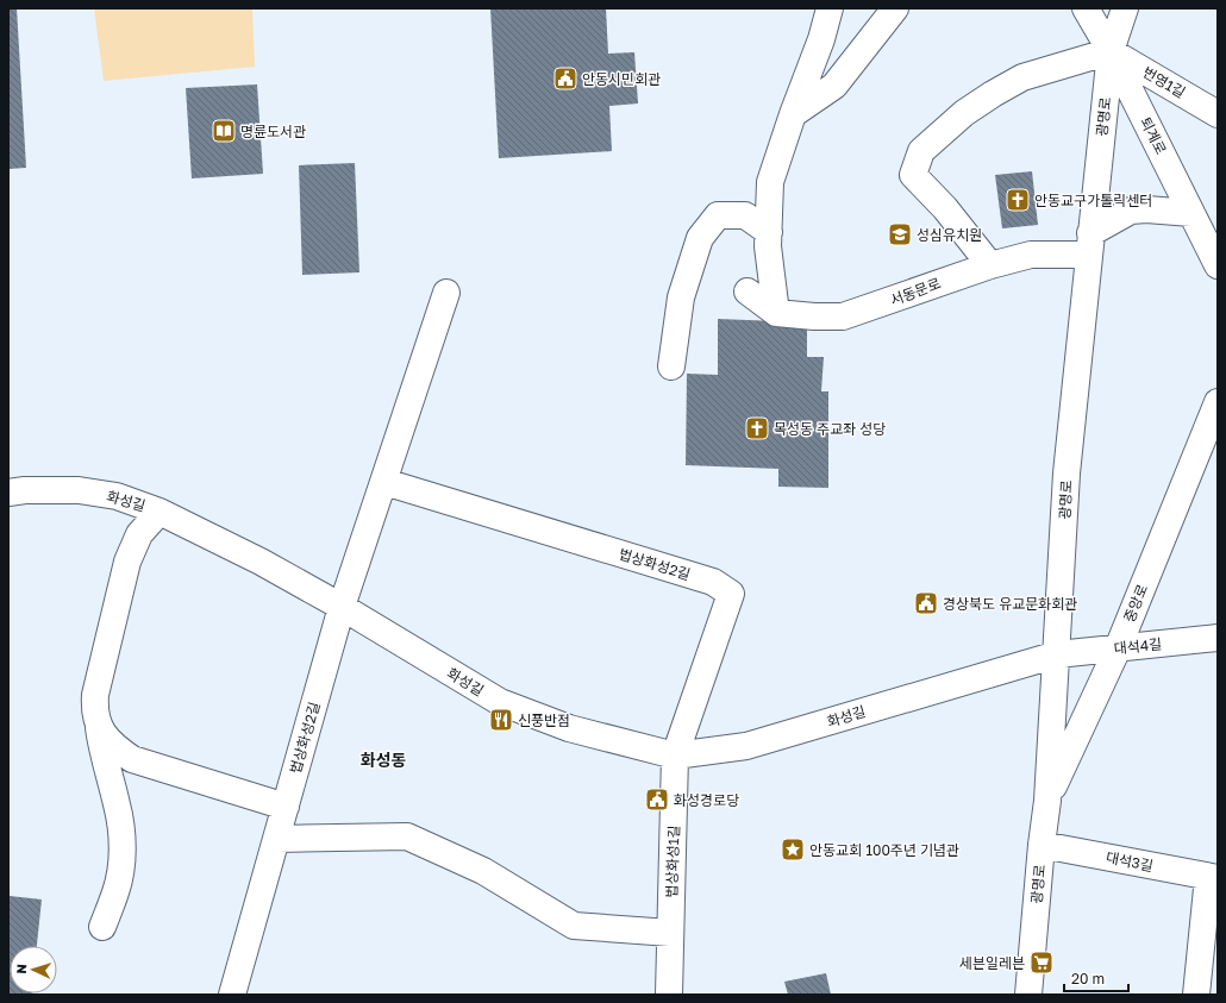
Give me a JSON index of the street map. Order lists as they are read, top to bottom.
{
  "streets": {
    "street": [
      "번영1길",
      "광명로",
      "퇴계로",
      "서동문로",
      "화성길",
      "법상화성2길",
      "중앙로",
      "대석4길",
      "법상화성1길",
      "대석3길"
    ]
  },
  "crossings": [
    ["번영1길", "광명로"],
    ["번영1길", "퇴계로"],
    ["광명로", "퇴계로"],
    ["광명로", "서동문로"],
    ["광명로", "화성길"],
    ["광명로", "중앙로"],
    ["광명로", "대석4길"],
    ["광명로", "대석3길"],
    ["화성길", "법상화성2길"],
    ["화성길", "대석4길"],
    ["화성길", "법상화성1길"],
    ["법상화성2길", "법상화성1길"],
    ["중앙로", "대석4길"]
  ],
  "districts": ["화성동"],
  "places": {
    "public building": ["안동시민회관", "경상북도 유교문화회관", "화성경로당"],
    "library": ["명륜도서관"],
    "church": ["안동교구가톨릭센터", "목성동 주교좌 성당"],
    "school or university": ["성심유치원"],
    "restaurant": ["신풍반점"],
    "place": ["안동교회 100주년 기념관"],
    "supermarket": ["세븐일레븐"]
  },
  "scale_bar": "20 m",
  "north": "left"
}
